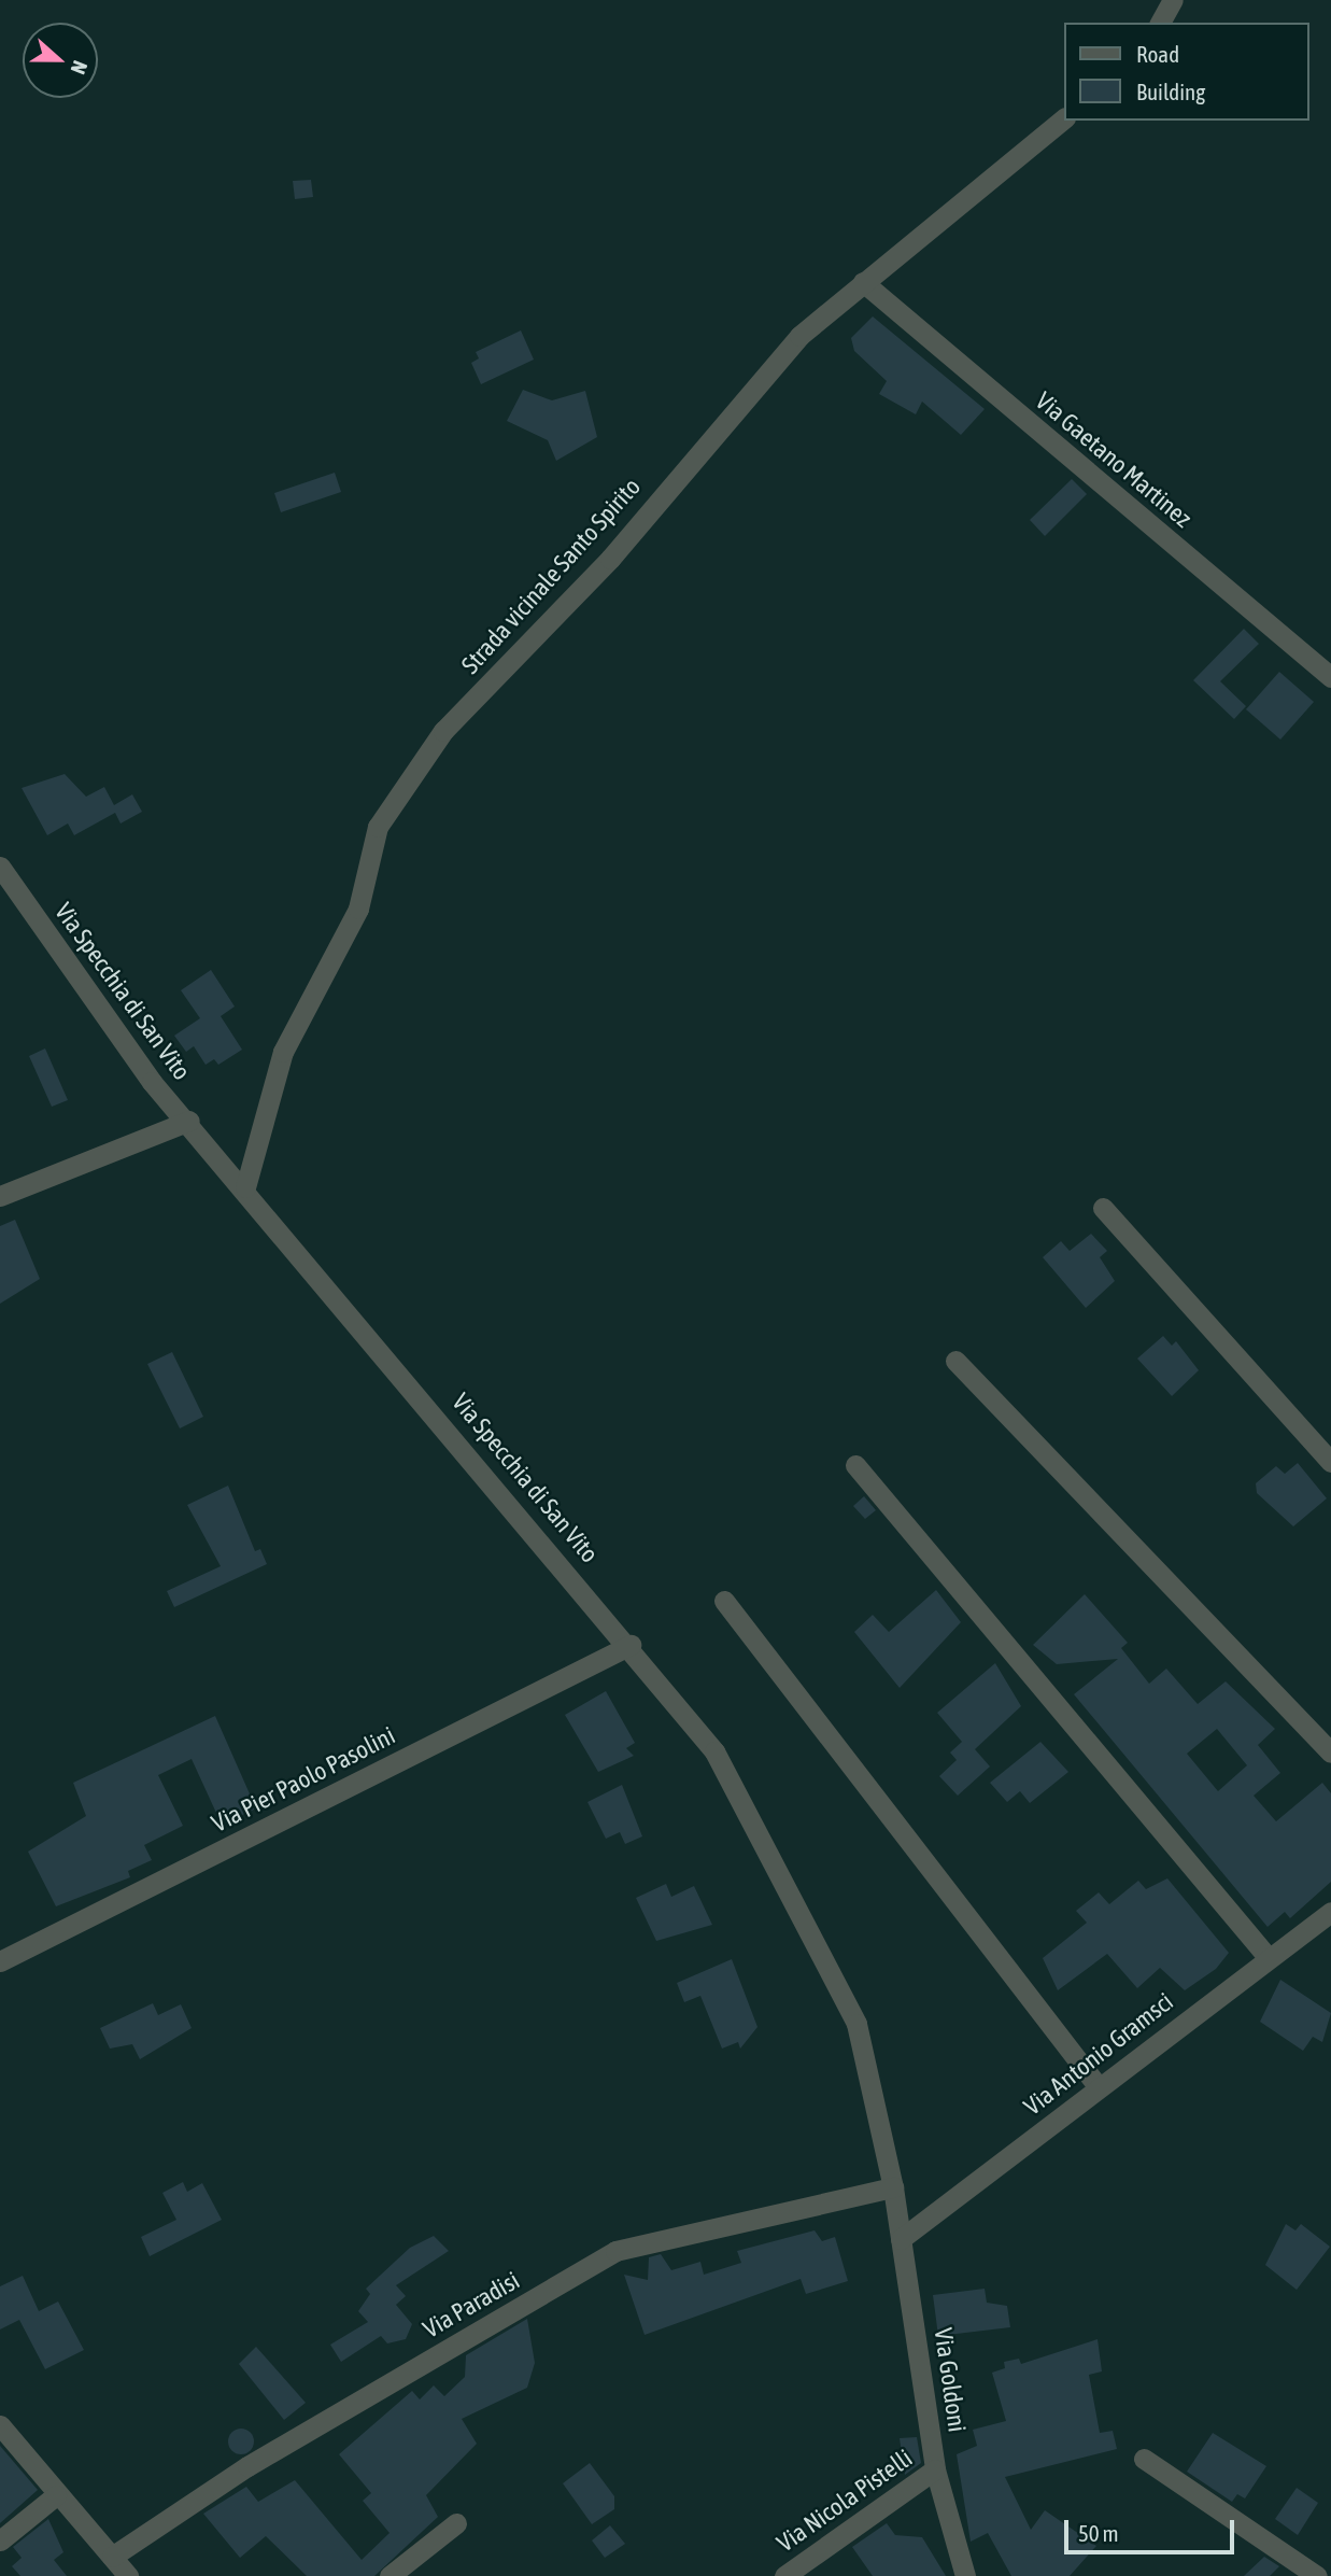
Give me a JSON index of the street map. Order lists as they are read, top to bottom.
{
  "streets": {
    "street": [
      "Via Gaetano Martinez",
      "Strada vicinale Santo Spirito",
      "Via Specchia di San Vito",
      "Via Pier Paolo Pasolini",
      "Via Antonio Gramsci",
      "Via Paradisi",
      "Via Goldoni",
      "Via Nicola Pistelli"
    ]
  },
  "crossings": [
    ["Via Gaetano Martinez", "Strada vicinale Santo Spirito"],
    ["Strada vicinale Santo Spirito", "Via Specchia di San Vito"],
    ["Via Specchia di San Vito", "Via Pier Paolo Pasolini"],
    ["Via Specchia di San Vito", "Via Paradisi"],
    ["Via Specchia di San Vito", "Via Goldoni"],
    ["Via Antonio Gramsci", "Via Goldoni"],
    ["Via Paradisi", "Via Goldoni"],
    ["Via Goldoni", "Via Nicola Pistelli"]
  ],
  "legend": ["Road", "Building"],
  "scale_bar": "50 m",
  "north": "right"
}
